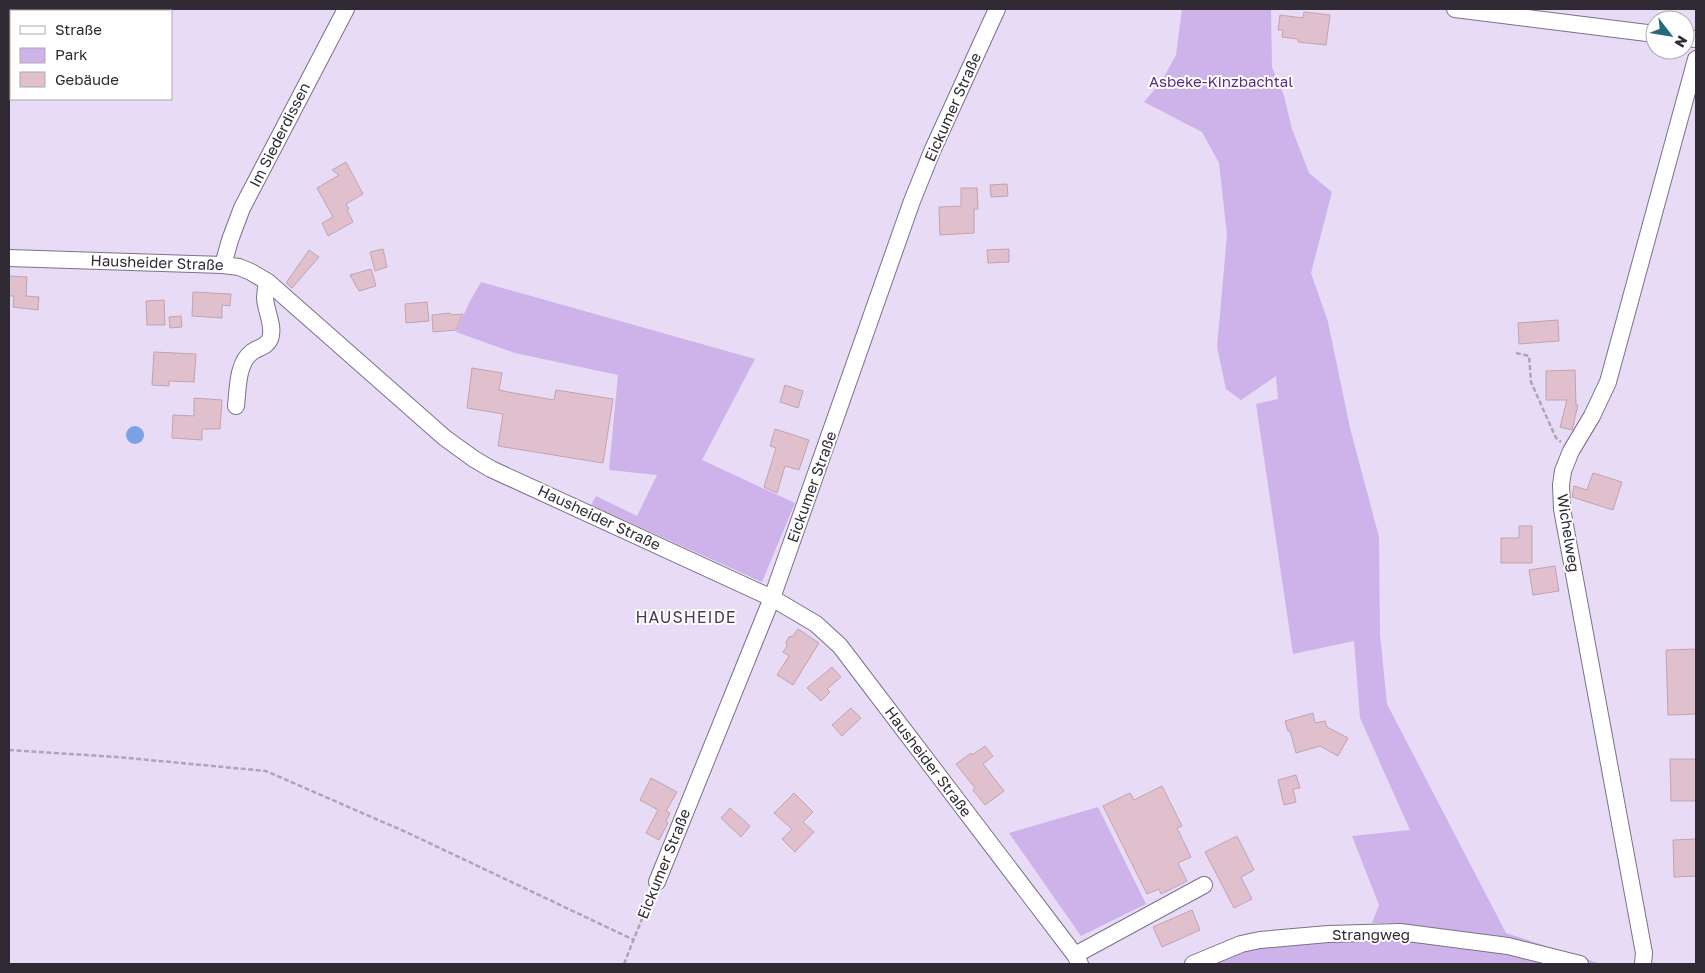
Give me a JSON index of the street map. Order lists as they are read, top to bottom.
{
  "streets": {
    "street": [
      "Eickumer Straße",
      "Im Siederdissen",
      "Hausheider Straße",
      "Wichelweg",
      "Strangweg"
    ]
  },
  "crossings": [
    ["Eickumer Straße", "Hausheider Straße"],
    ["Im Siederdissen", "Hausheider Straße"]
  ],
  "districts": ["HAUSHEIDE"],
  "parks": ["Asbeke-Kinzbachtal"],
  "legend": ["Straße", "Park", "Gebäude"],
  "north": "bottom right"
}
